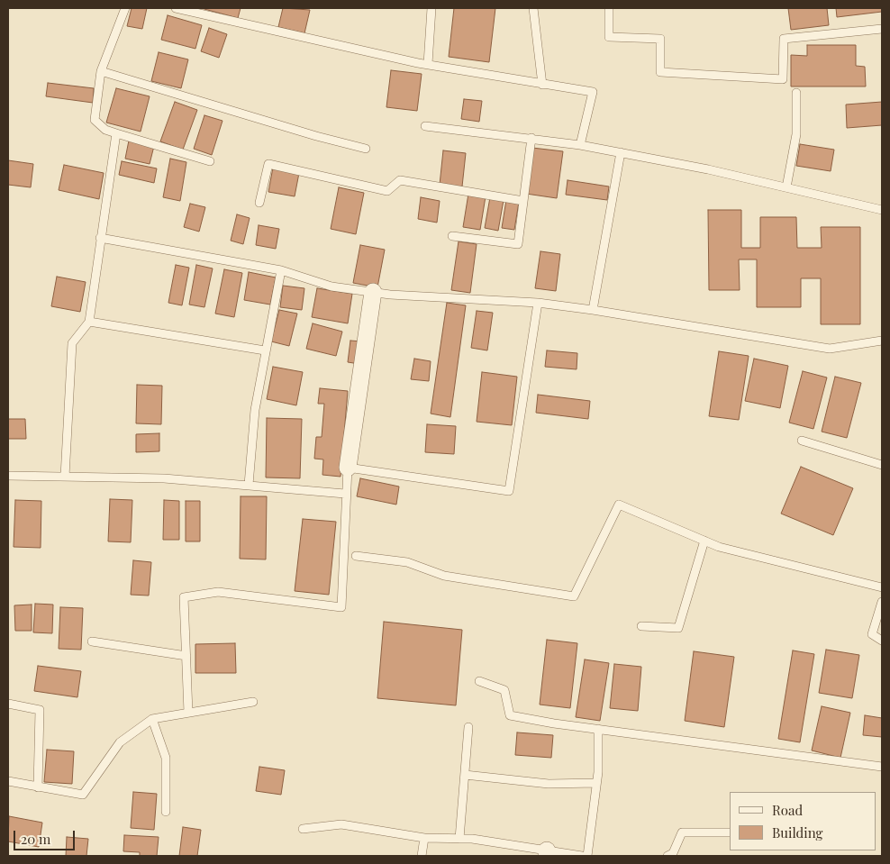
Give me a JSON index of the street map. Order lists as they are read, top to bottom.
{
  "legend": ["Road", "Building"],
  "scale_bar": "20 m"
}
